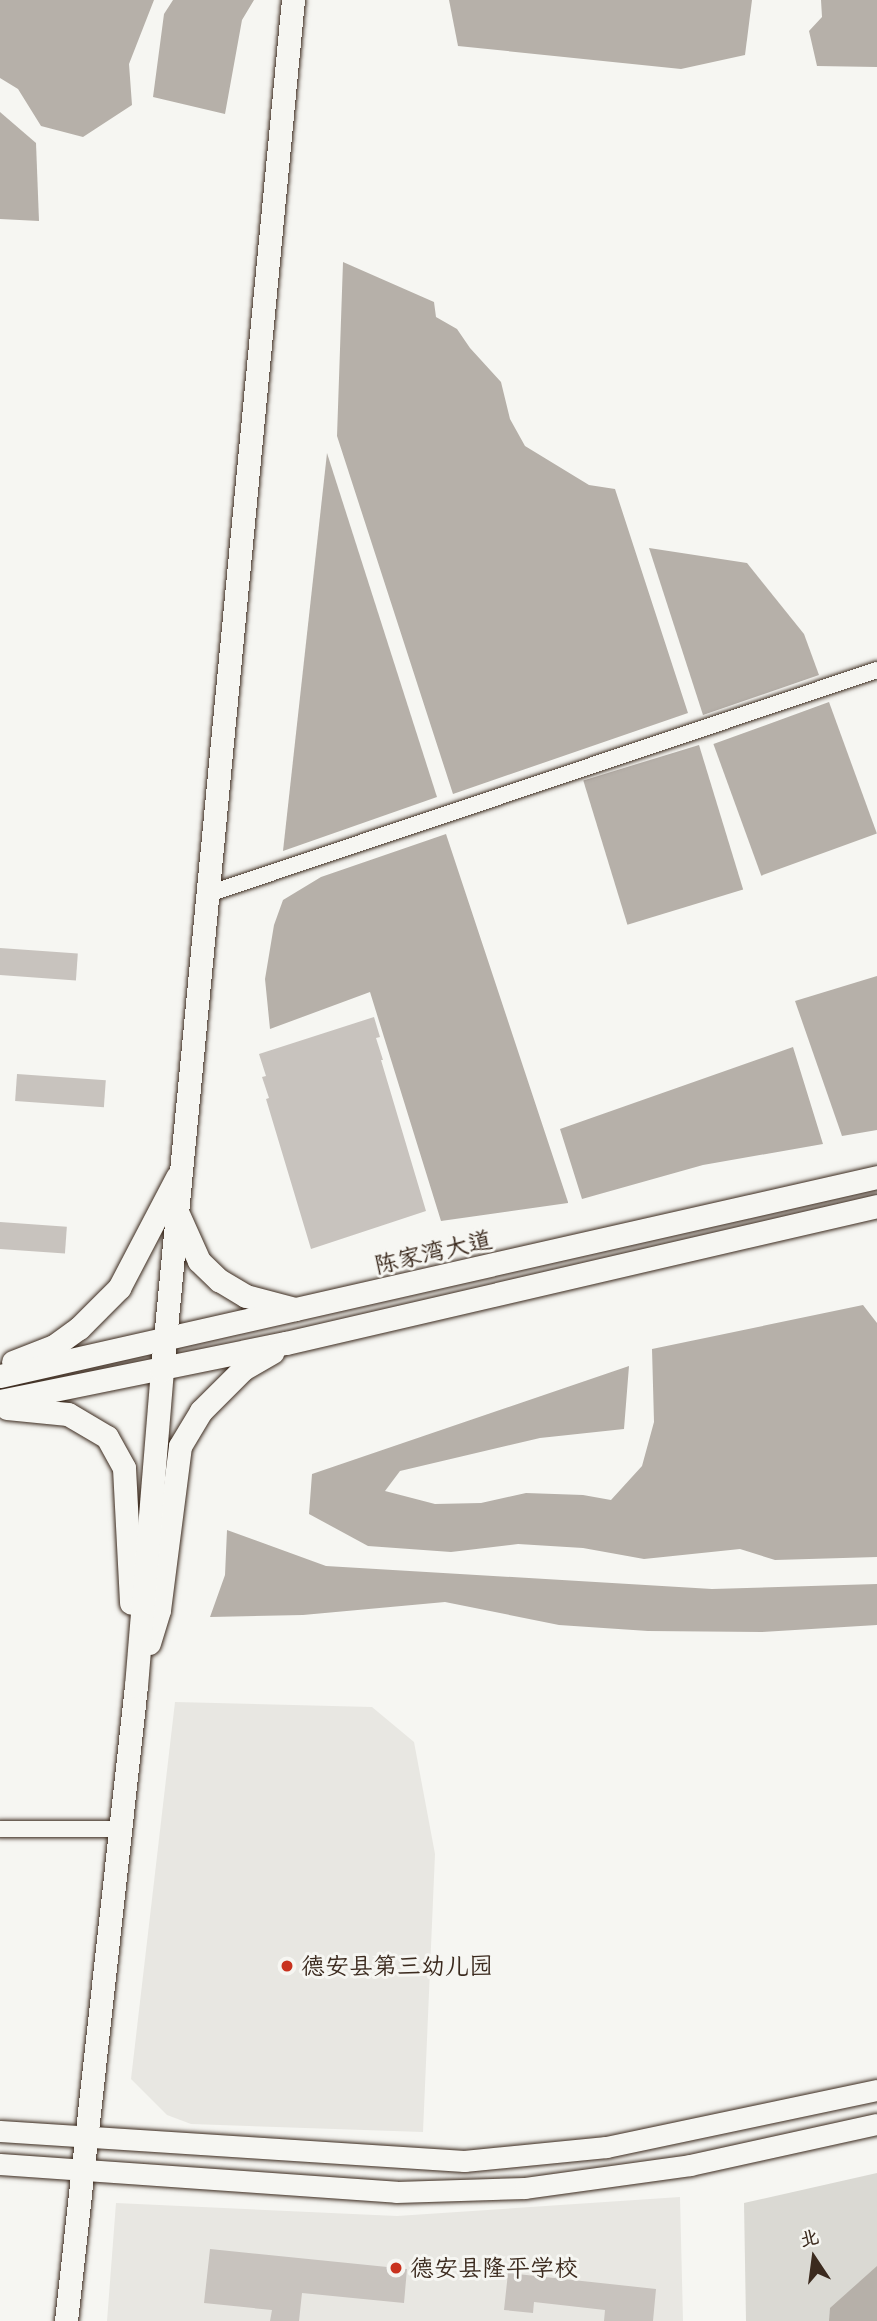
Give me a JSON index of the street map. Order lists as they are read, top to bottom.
{
  "streets": {
    "main road": ["陈家湾大道"]
  },
  "places": ["德安县第三幼儿园", "德安县隆平学校"],
  "north": "top"
}
